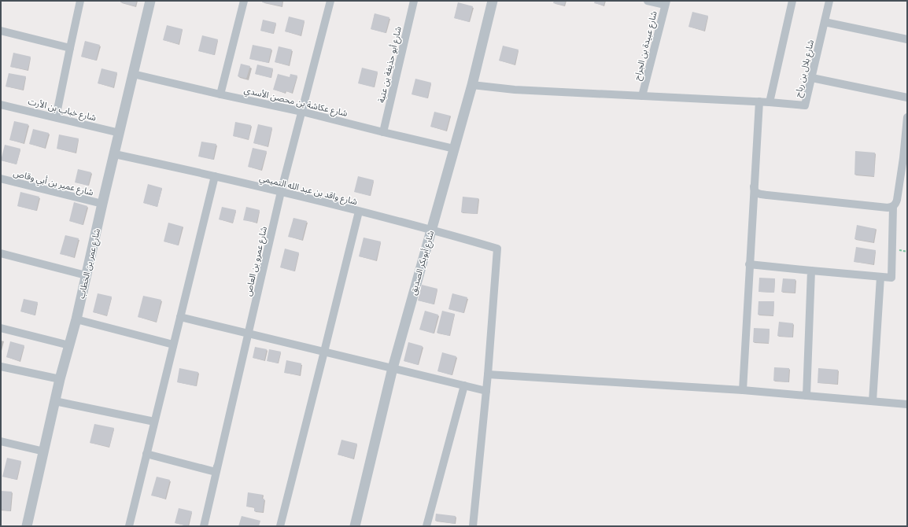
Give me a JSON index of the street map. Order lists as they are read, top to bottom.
{
  "streets": {
    "street": [
      "شارع عبيدة بن الجراح",
      "شارع أبو حذيفة بن عتبة",
      "شارع بلال بن رباح",
      "شارع عكاشة بن محصن الأسدي",
      "شارع خباب بن الأرت",
      "شارع عمير بن أبي وقاص",
      "شارع واقد بن عبد الله التميمي",
      "شارع عمرو بن العاص",
      "شارع أبوبكر الصديق",
      "شارع عمر بن الخطاب"
    ]
  },
  "crossings": [
    ["شارع أبو حذيفة بن عتبة", "شارع عكاشة بن محصن الأسدي"],
    ["شارع عكاشة بن محصن الأسدي", "شارع عمرو بن العاص"],
    ["شارع عكاشة بن محصن الأسدي", "شارع أبوبكر الصديق"],
    ["شارع عكاشة بن محصن الأسدي", "شارع عمر بن الخطاب"],
    ["شارع خباب بن الأرت", "شارع عمر بن الخطاب"],
    ["شارع عمير بن أبي وقاص", "شارع عمر بن الخطاب"],
    ["شارع واقد بن عبد الله التميمي", "شارع عمرو بن العاص"],
    ["شارع واقد بن عبد الله التميمي", "شارع أبوبكر الصديق"],
    ["شارع واقد بن عبد الله التميمي", "شارع عمر بن الخطاب"]
  ]
}
